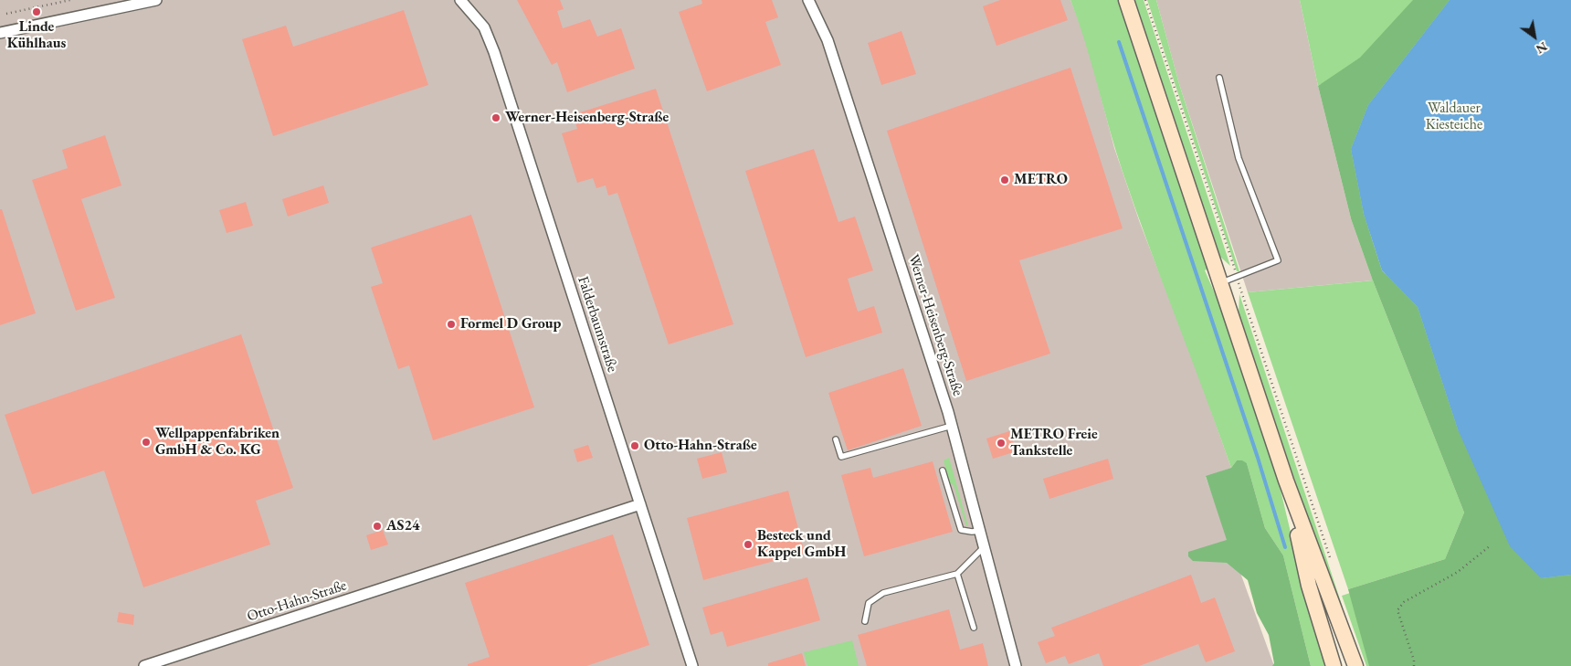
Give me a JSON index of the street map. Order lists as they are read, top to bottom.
{
  "streets": {
    "street": ["Falderbaumstraße", "Werner-Heisenberg-Straße", "Otto-Hahn-Straße"]
  },
  "crossings": [
    ["Falderbaumstraße", "Otto-Hahn-Straße"]
  ],
  "parks": ["Waldauer Kiesteiche"],
  "places": [
    "Linde Kühlhaus",
    "Werner-Heisenberg-Straße",
    "METRO",
    "Formel D Group",
    "Wellpappenfabriken GmbH & Co. KG",
    "METRO Freie Tankstelle",
    "Otto-Hahn-Straße",
    "AS24",
    "Besteck und Kappel GmbH"
  ],
  "north": "bottom right"
}
